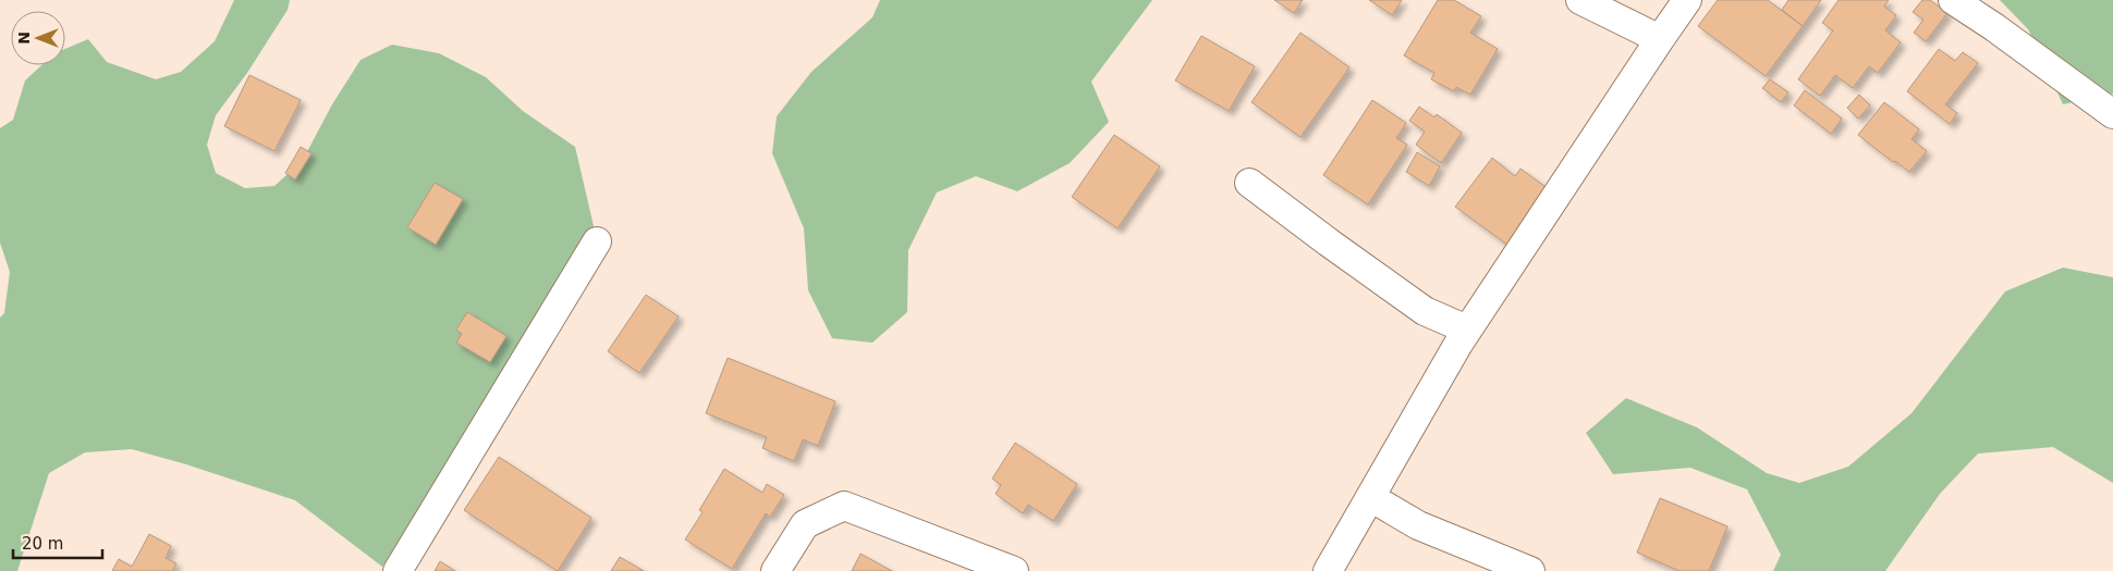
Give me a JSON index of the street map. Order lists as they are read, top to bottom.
{
  "scale_bar": "20 m",
  "north": "left"
}
